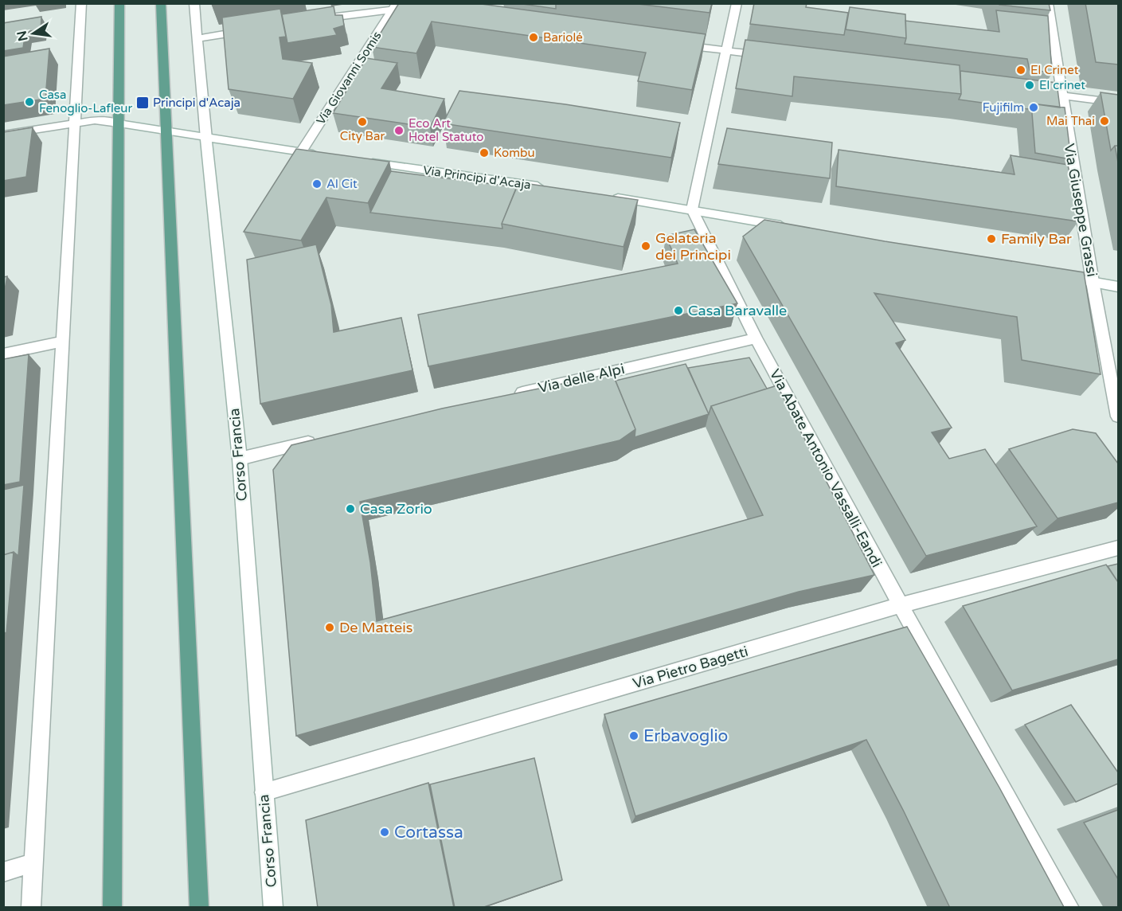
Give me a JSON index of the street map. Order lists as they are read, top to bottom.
{
  "streets": {
    "street": [
      "Via Giovanni Somis",
      "Via Principi d'Acaja",
      "Via Giuseppe Grassi",
      "Via delle Alpi",
      "Corso Francia",
      "Via Abate Antonio Vassalli-Eandi",
      "Via Pietro Bagetti"
    ]
  },
  "crossings": [
    ["Via delle Alpi", "Via Abate Antonio Vassalli-Eandi"],
    ["Corso Francia", "Via Pietro Bagetti"],
    ["Via Abate Antonio Vassalli-Eandi", "Via Pietro Bagetti"]
  ],
  "places": {
    "other": [
      "Bariolé",
      "El Crinet",
      "El crinet",
      "Casa Fenoglio-Lafleur",
      "Fujifilm",
      "Mai Thai",
      "City Bar",
      "Eco Art Hotel Statuto",
      "Kombu",
      "Al Cit",
      "Family Bar",
      "Gelateria dei Principi",
      "Casa Baravalle",
      "Casa Zorio",
      "De Matteis",
      "Erbavoglio",
      "Cortassa"
    ],
    "transit": ["Principi d'Acaja"]
  },
  "north": "left"
}
